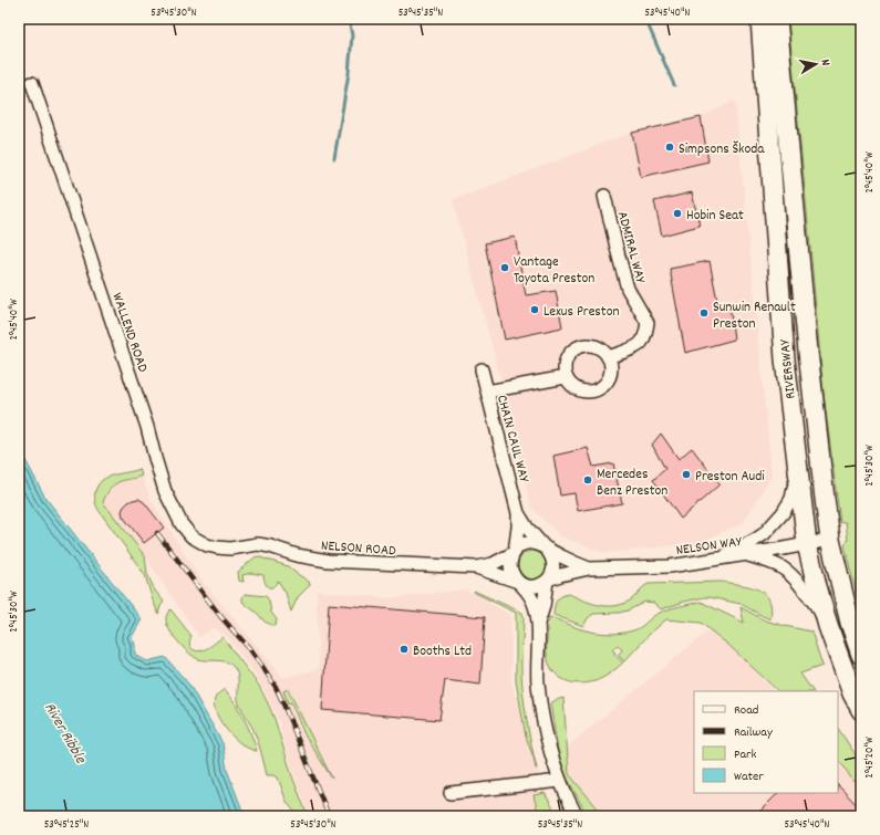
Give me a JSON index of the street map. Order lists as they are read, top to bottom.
{
  "streets": {
    "highway": ["RIVERSWAY"],
    "street": [
      "ADMIRAL WAY",
      "WALLEND ROAD",
      "CHAIN CAUL WAY",
      "NELSON WAY",
      "NELSON ROAD"
    ]
  },
  "crossings": [
    ["WALLEND ROAD", "NELSON ROAD"],
    ["RIVERSWAY", "NELSON WAY"],
    ["CHAIN CAUL WAY", "NELSON WAY"],
    ["CHAIN CAUL WAY", "NELSON ROAD"],
    ["NELSON WAY", "NELSON ROAD"]
  ],
  "water": ["River Ribble"],
  "places": [
    "Simpsons Škoda",
    "Hobin Seat",
    "Vantage Toyota Preston",
    "Lexus Preston",
    "Sunwin Renault Preston",
    "Preston Audi",
    "Mercedes Benz Preston",
    "Booths Ltd"
  ],
  "legend": [
    "Road",
    "Railway",
    "Park",
    "Water"
  ],
  "north": "right",
  "coordinates": [
    "53°45'30\"N",
    "53°45'35\"N",
    "53°45'40\"N",
    "2°45'40\"W",
    "2°45'30\"W",
    "2°45'20\"W",
    "53°45'25\"N"
  ]
}
